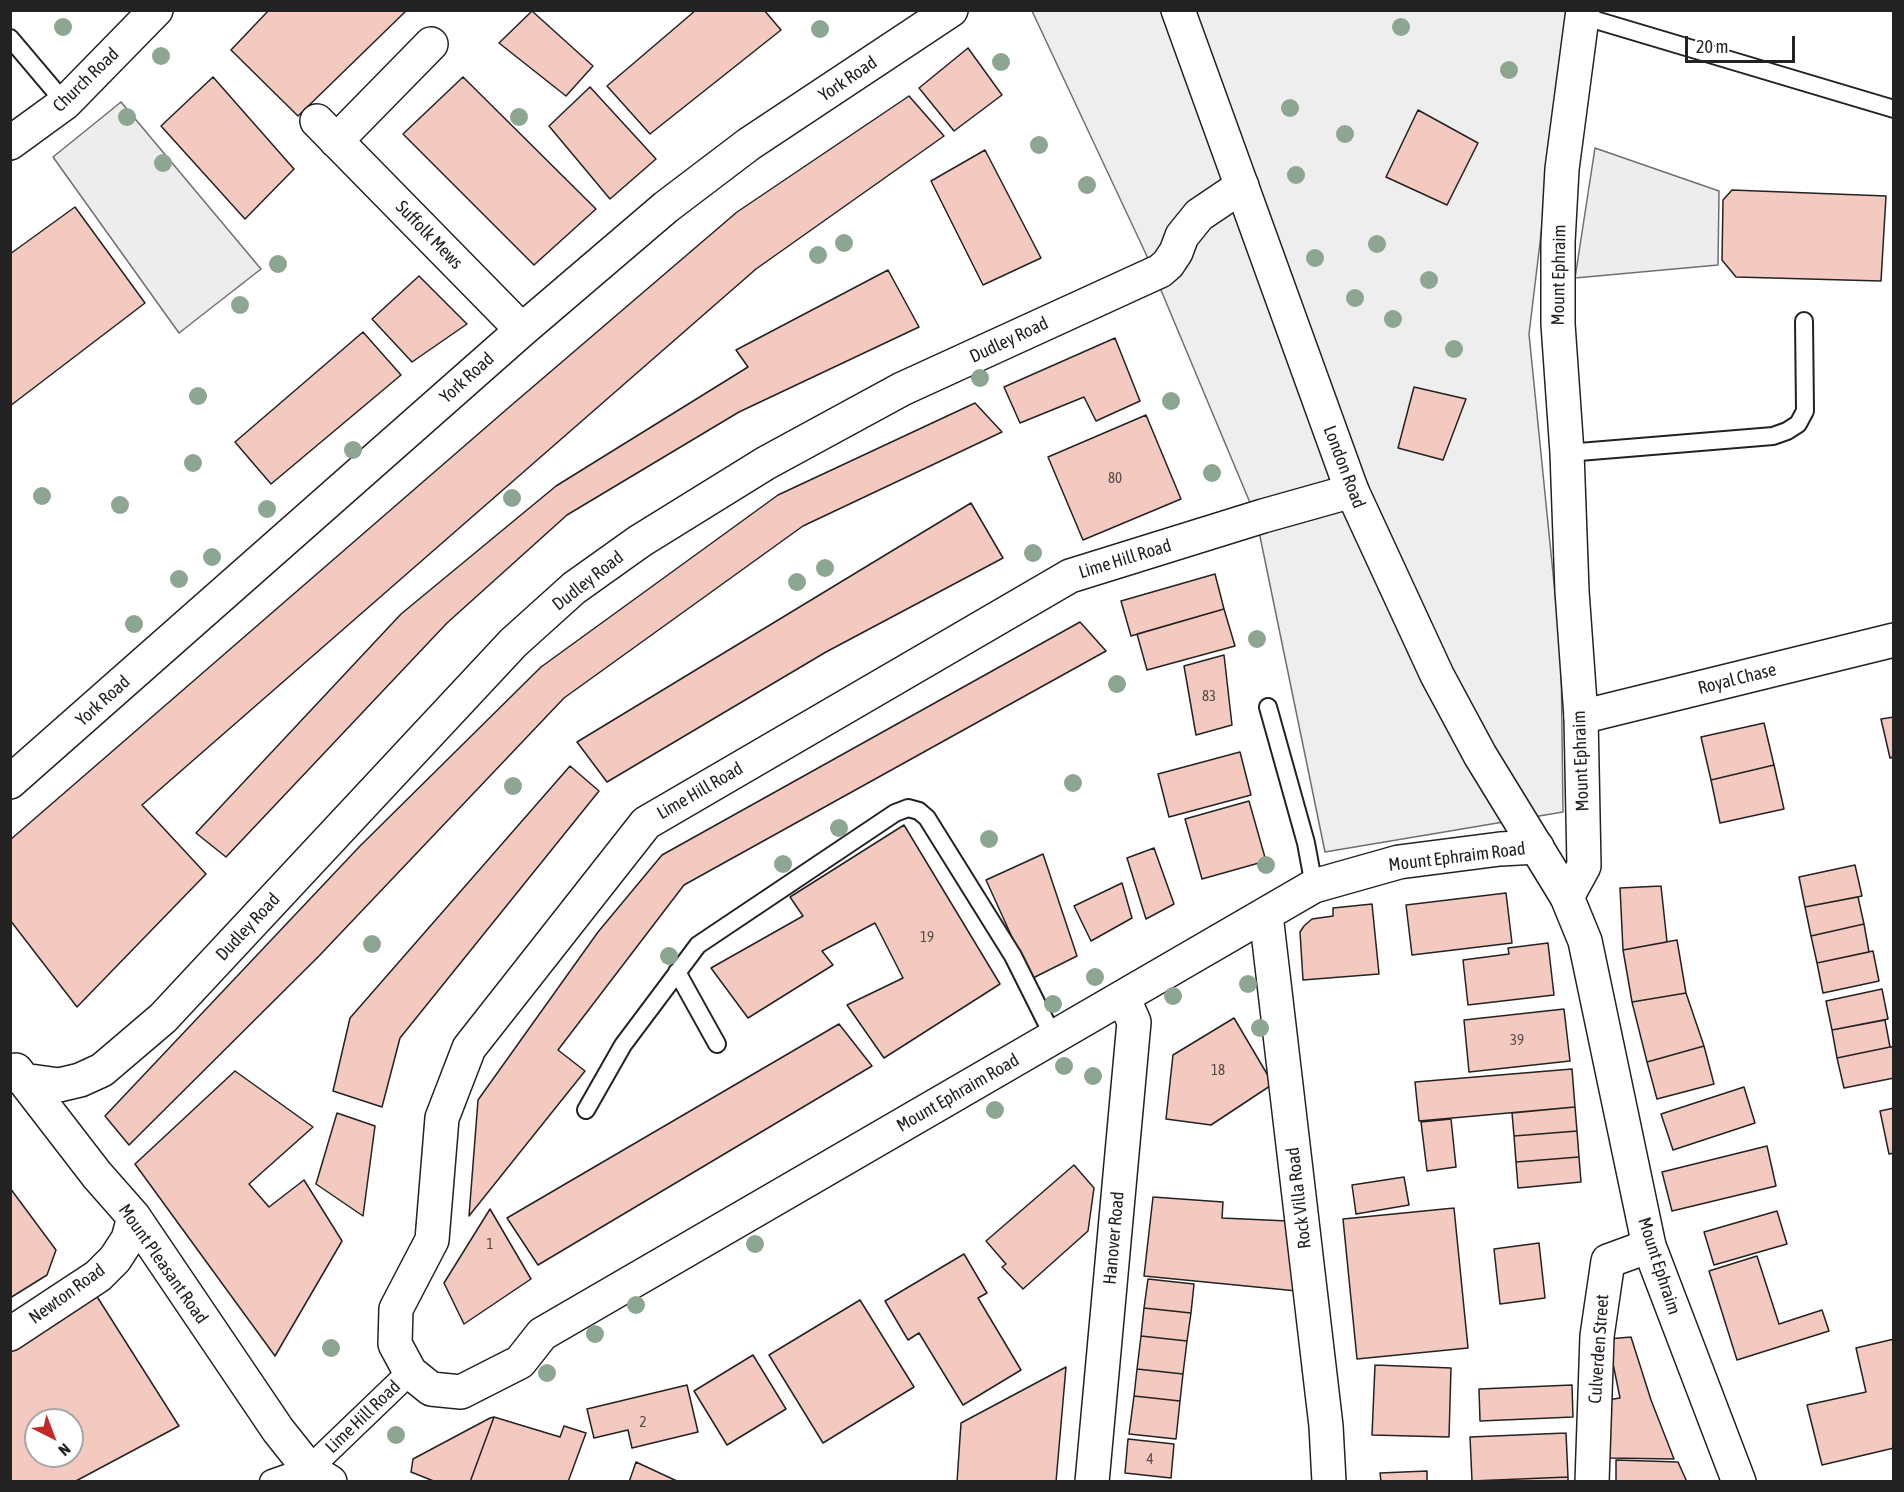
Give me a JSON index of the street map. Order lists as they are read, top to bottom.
{
  "streets": {
    "main road": [
      "York Road",
      "Church Road",
      "Suffolk Mews",
      "Mount Ephraim",
      "Dudley Road",
      "London Road",
      "Lime Hill Road",
      "Royal Chase",
      "Mount Ephraim Road",
      "Rock Villa Road",
      "Hanover Road",
      "Mount Pleasant Road",
      "Newton Road",
      "Culverden Street"
    ]
  },
  "crossings": [
    ["York Road", "Suffolk Mews"],
    ["Mount Ephraim", "London Road"],
    ["Mount Ephraim", "Royal Chase"],
    ["Mount Ephraim", "Culverden Street"],
    ["Dudley Road", "London Road"],
    ["Dudley Road", "Mount Pleasant Road"],
    ["London Road", "Lime Hill Road"],
    ["London Road", "Mount Ephraim Road"],
    ["Lime Hill Road", "Mount Ephraim Road"],
    ["Lime Hill Road", "Mount Pleasant Road"],
    ["Mount Ephraim Road", "Rock Villa Road"],
    ["Mount Ephraim Road", "Hanover Road"],
    ["Mount Pleasant Road", "Newton Road"]
  ],
  "house_numbers": [
    "80",
    "83",
    "19",
    "39",
    "18",
    "1",
    "2",
    "4"
  ],
  "scale_bar": "20 m",
  "north": "bottom right"
}
